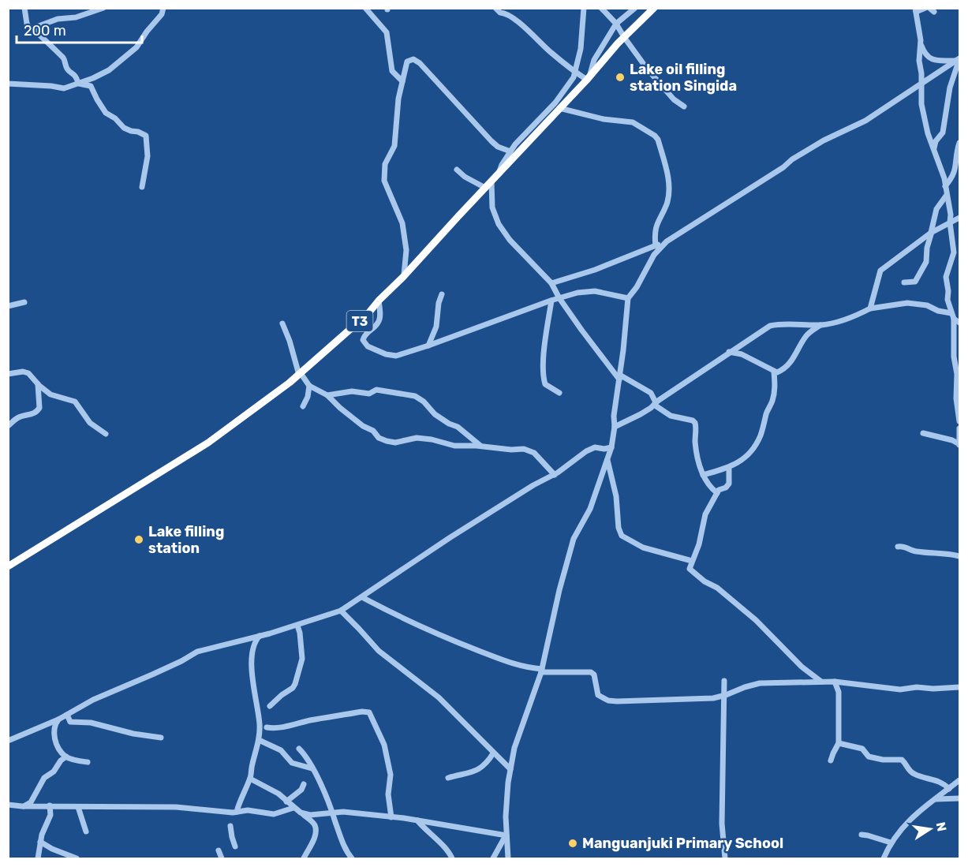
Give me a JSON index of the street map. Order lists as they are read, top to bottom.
{
  "streets": {
    "highway": ["T3"]
  },
  "places": ["Lake oil filling station Singida", "Lake filling station", "Manguanjuki Primary School"],
  "scale_bar": "200 m",
  "north": "right"
}
